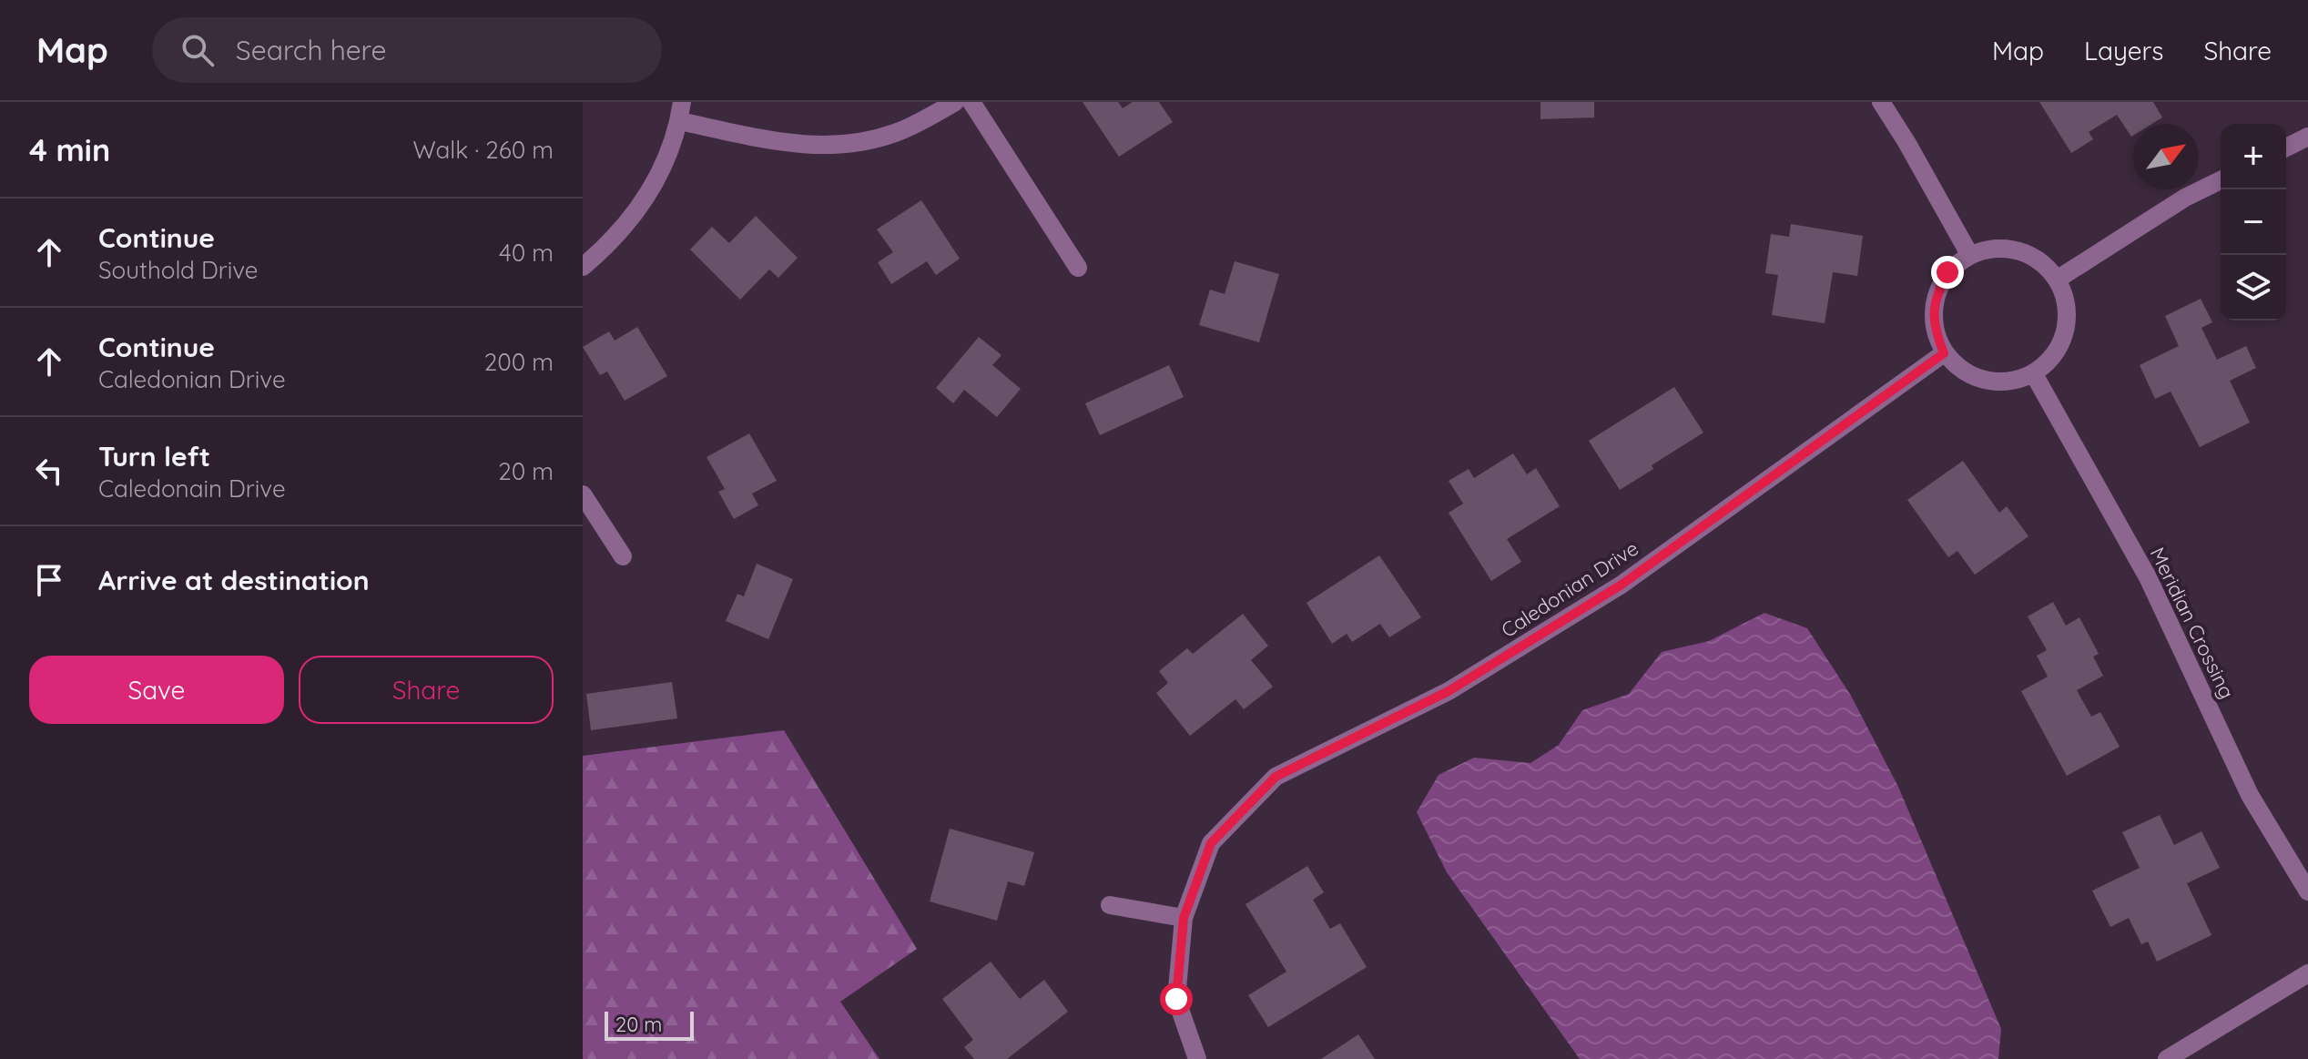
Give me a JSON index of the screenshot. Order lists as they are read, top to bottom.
{
  "streets": {
    "street": ["Caledonian Drive", "Meridian Crossing"]
  },
  "crossings": [
    ["Caledonian Drive", "Meridian Crossing"]
  ],
  "scale_bar": "20 m",
  "north": "top right",
  "page": {
    "header": "Map",
    "search": "Search here",
    "nav": ["Map", "Layers", "Share"],
    "heading": ["4 min", "Walk · 260 m"],
    "map_buttons": ["+", "−"],
    "list": [
      ["Continue", "Southold Drive", "40 m"],
      ["Continue", "Caledonian Drive", "200 m"],
      ["Turn left", "Caledonain Drive", "20 m"],
      "Arrive at destination"
    ],
    "buttons": ["Save", "Share"],
    "scale": "20 m"
  }
}
